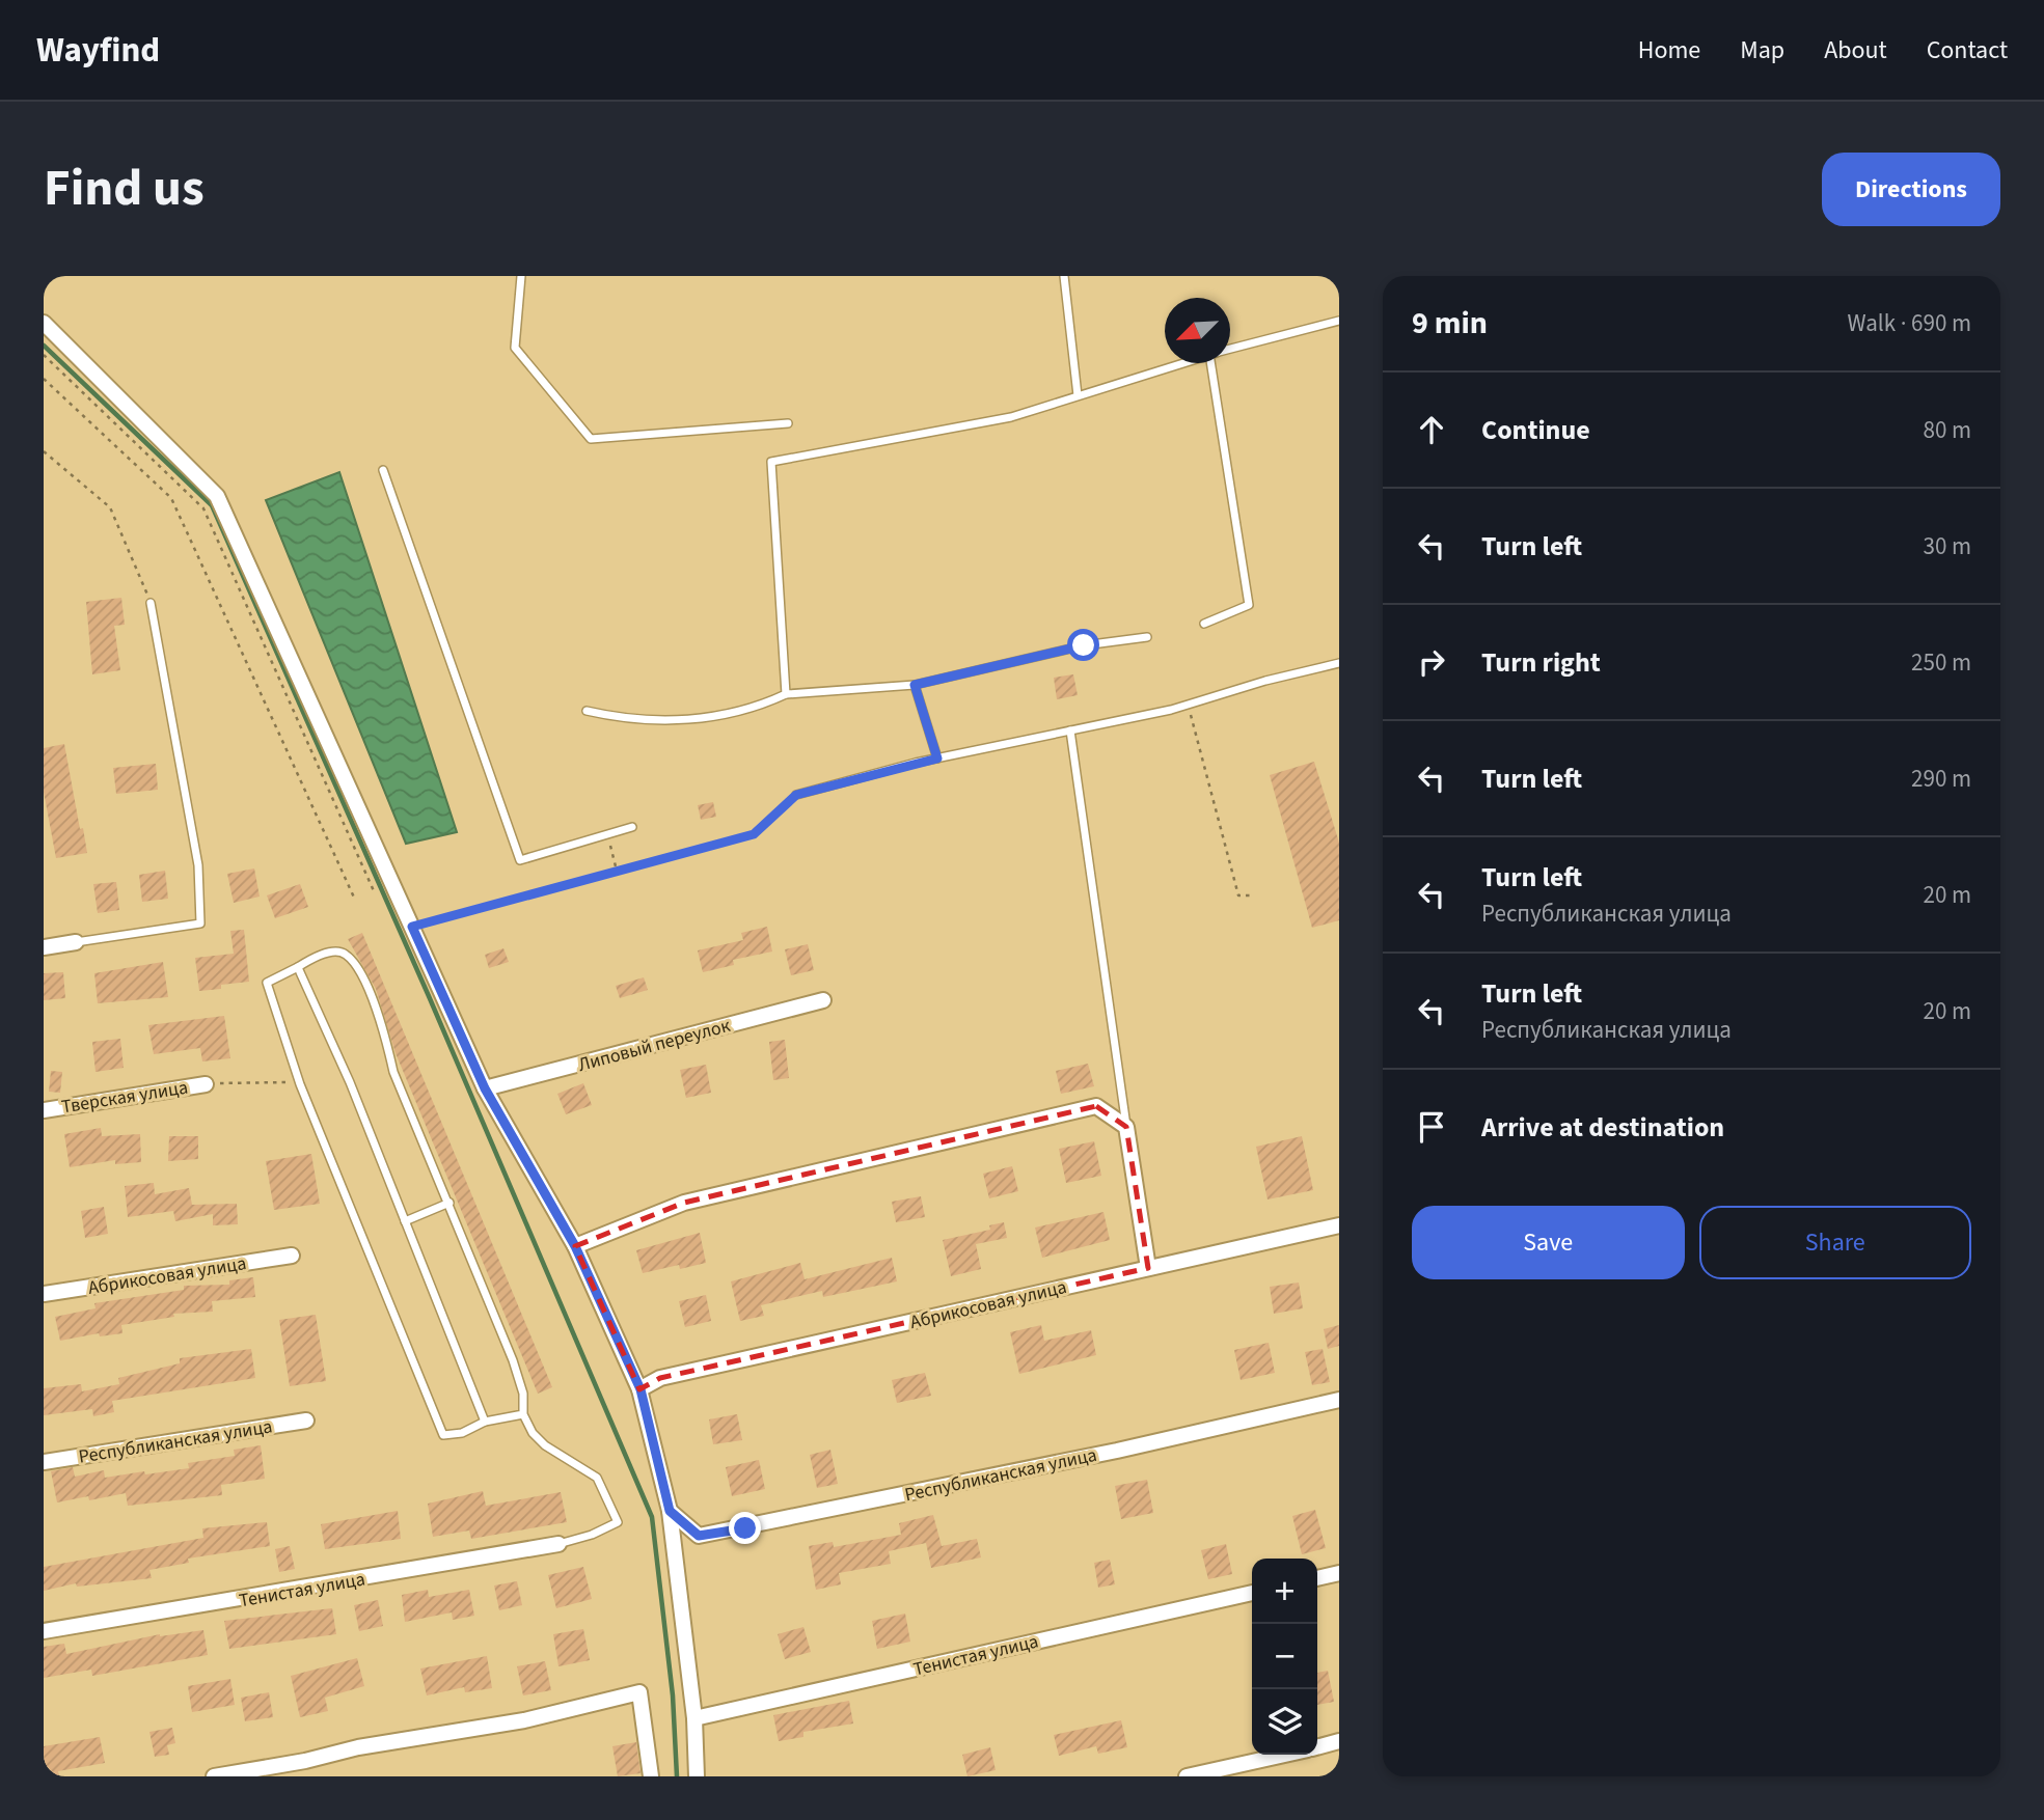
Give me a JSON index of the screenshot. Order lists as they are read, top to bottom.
{
  "streets": {
    "street": [
      "Липовый переулок",
      "Тверская улица",
      "Абрикосовая улица",
      "Республиканская улица",
      "Тенистая улица"
    ]
  },
  "north": "bottom left",
  "page": {
    "header": "Wayfind",
    "nav": [
      "Home",
      "Map",
      "About",
      "Contact"
    ],
    "title": "Find us",
    "buttons": [
      "Directions",
      ["Save", "Share"]
    ],
    "heading": ["9 min", "Walk · 690 m"],
    "list": [
      ["Continue", "80 m"],
      ["Turn left", "30 m"],
      ["Turn right", "250 m"],
      ["Turn left", "290 m"],
      ["Turn left", "Республиканская улица", "20 m"],
      ["Turn left", "Республиканская улица", "20 m"],
      "Arrive at destination"
    ],
    "map_buttons": ["+", "−"]
  }
}
